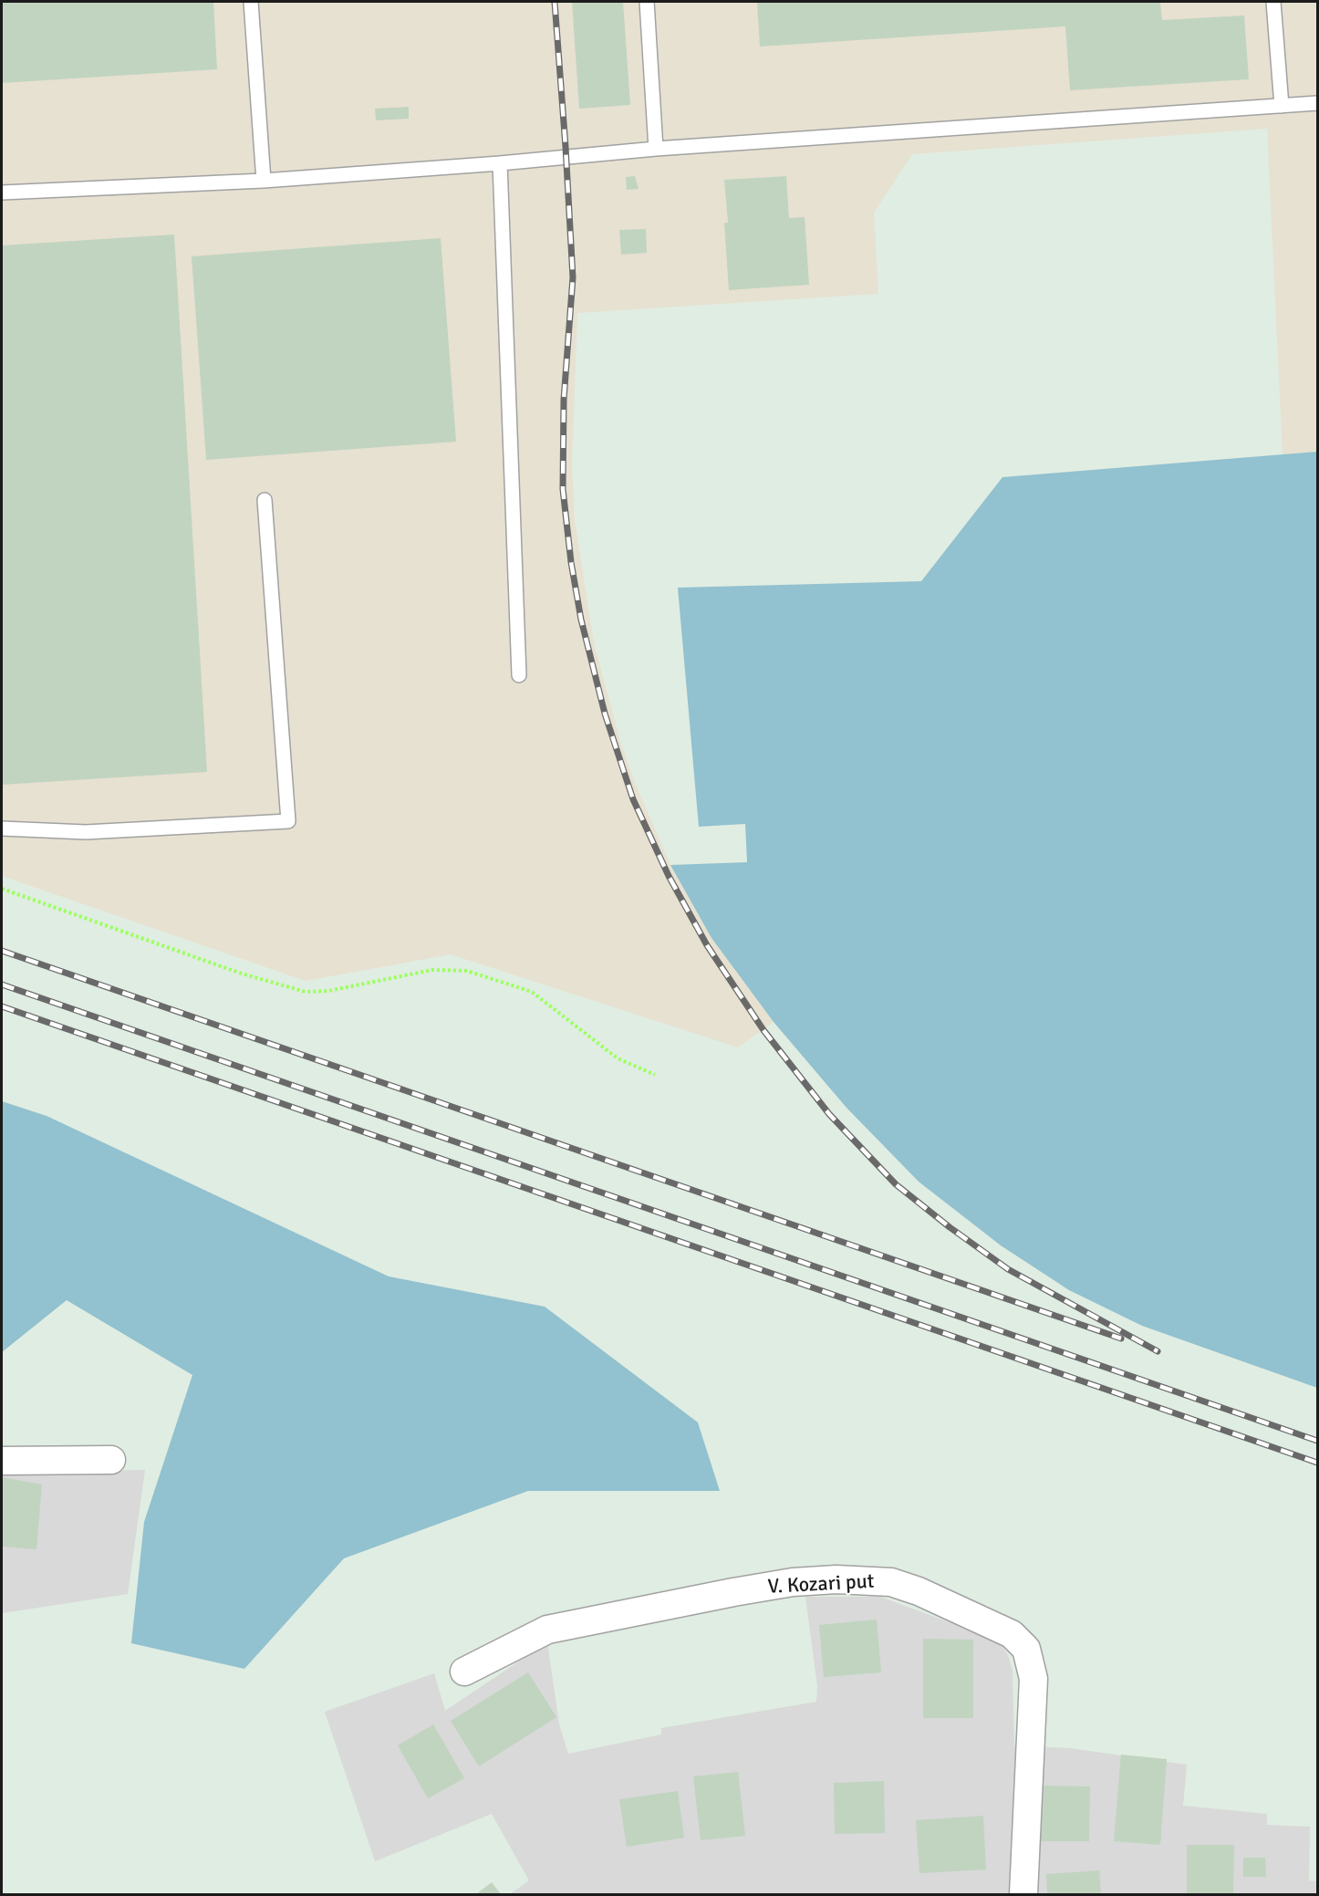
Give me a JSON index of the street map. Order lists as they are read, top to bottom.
{
  "streets": {
    "street": ["V. Kozari put"]
  }
}
